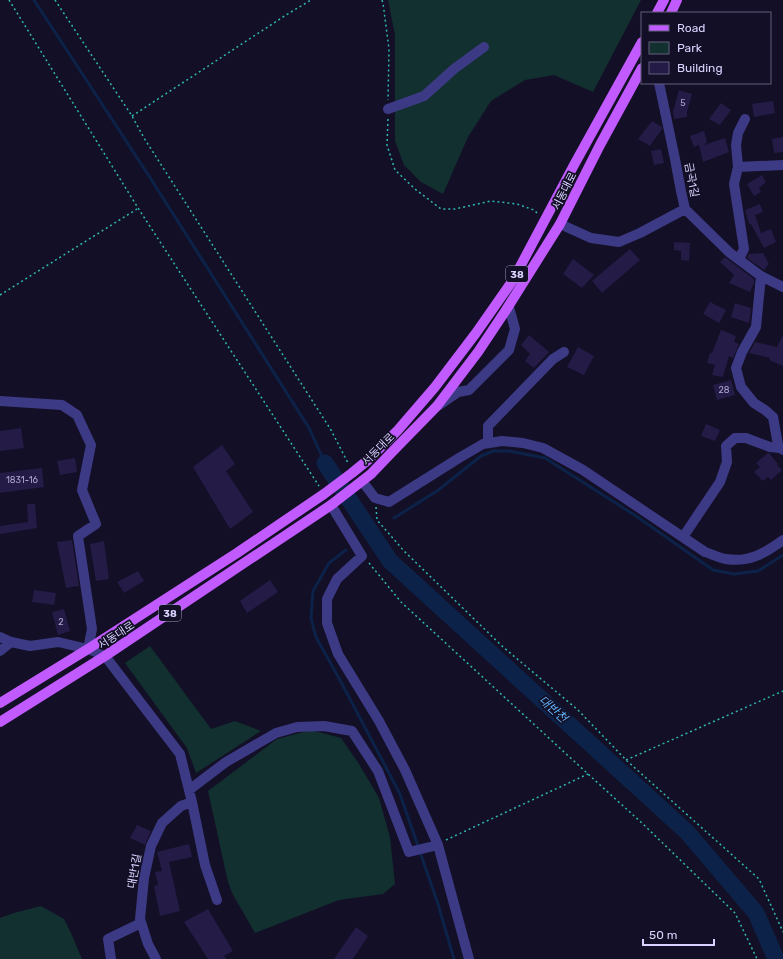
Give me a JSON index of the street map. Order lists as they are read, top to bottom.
{
  "streets": {
    "main road": ["서동대로", "38"],
    "street": ["금곡1길", "대반1길"]
  },
  "water": ["대반천"],
  "house_numbers": [
    "5",
    "28",
    "1831-16",
    "2"
  ],
  "legend": ["Road", "Park", "Building"],
  "scale_bar": "50 m"
}
